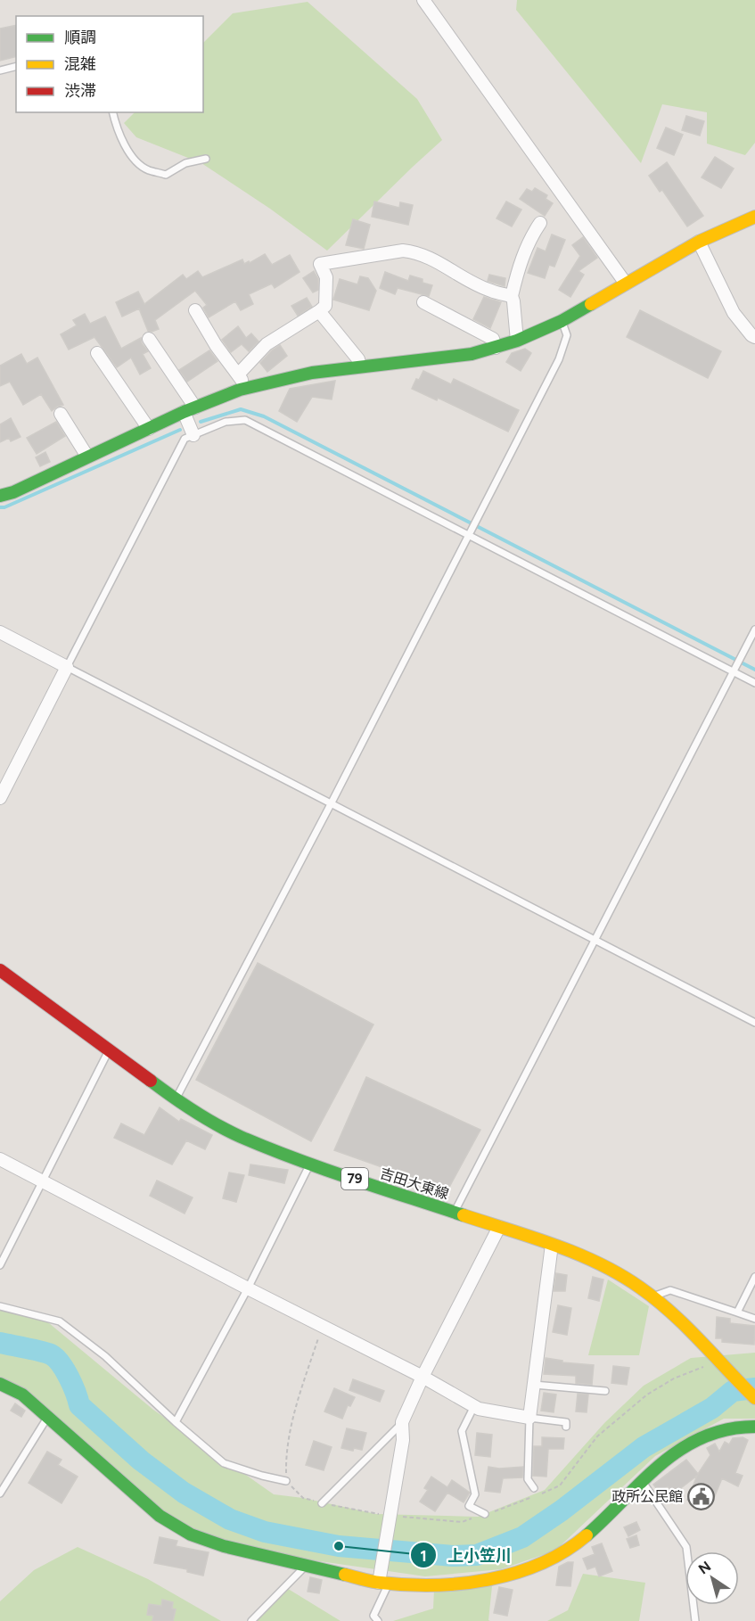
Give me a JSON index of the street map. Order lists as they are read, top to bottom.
{
  "streets": {
    "street": ["79", "吉田大東線"]
  },
  "places": {
    "public building": ["政所公民館"],
    "other": ["上小笠川"]
  },
  "legend": ["順調", "混雑", "渋滞"],
  "north": "top left"
}
